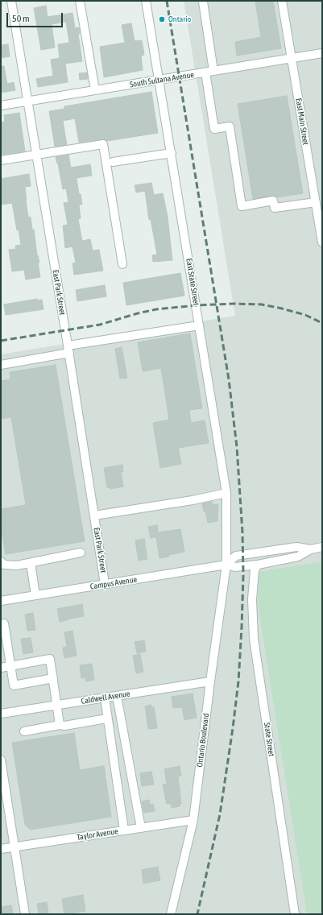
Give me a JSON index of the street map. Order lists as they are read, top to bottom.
{
  "streets": {
    "street": [
      "South Sultana Avenue",
      "East Main Street",
      "East State Street",
      "East Park Street",
      "Campus Avenue",
      "Caldwell Avenue",
      "State Street",
      "Ontario Boulevard",
      "Taylor Avenue"
    ]
  },
  "crossings": [
    ["South Sultana Avenue", "East Main Street"],
    ["South Sultana Avenue", "East State Street"],
    ["South Sultana Avenue", "East Park Street"],
    ["East State Street", "Campus Avenue"],
    ["East State Street", "Ontario Boulevard"],
    ["East Park Street", "Campus Avenue"],
    ["Campus Avenue", "State Street"],
    ["Campus Avenue", "Ontario Boulevard"],
    ["Caldwell Avenue", "Ontario Boulevard"],
    ["Ontario Boulevard", "Taylor Avenue"]
  ],
  "places": ["Ontario"],
  "scale_bar": "50 m"
}
